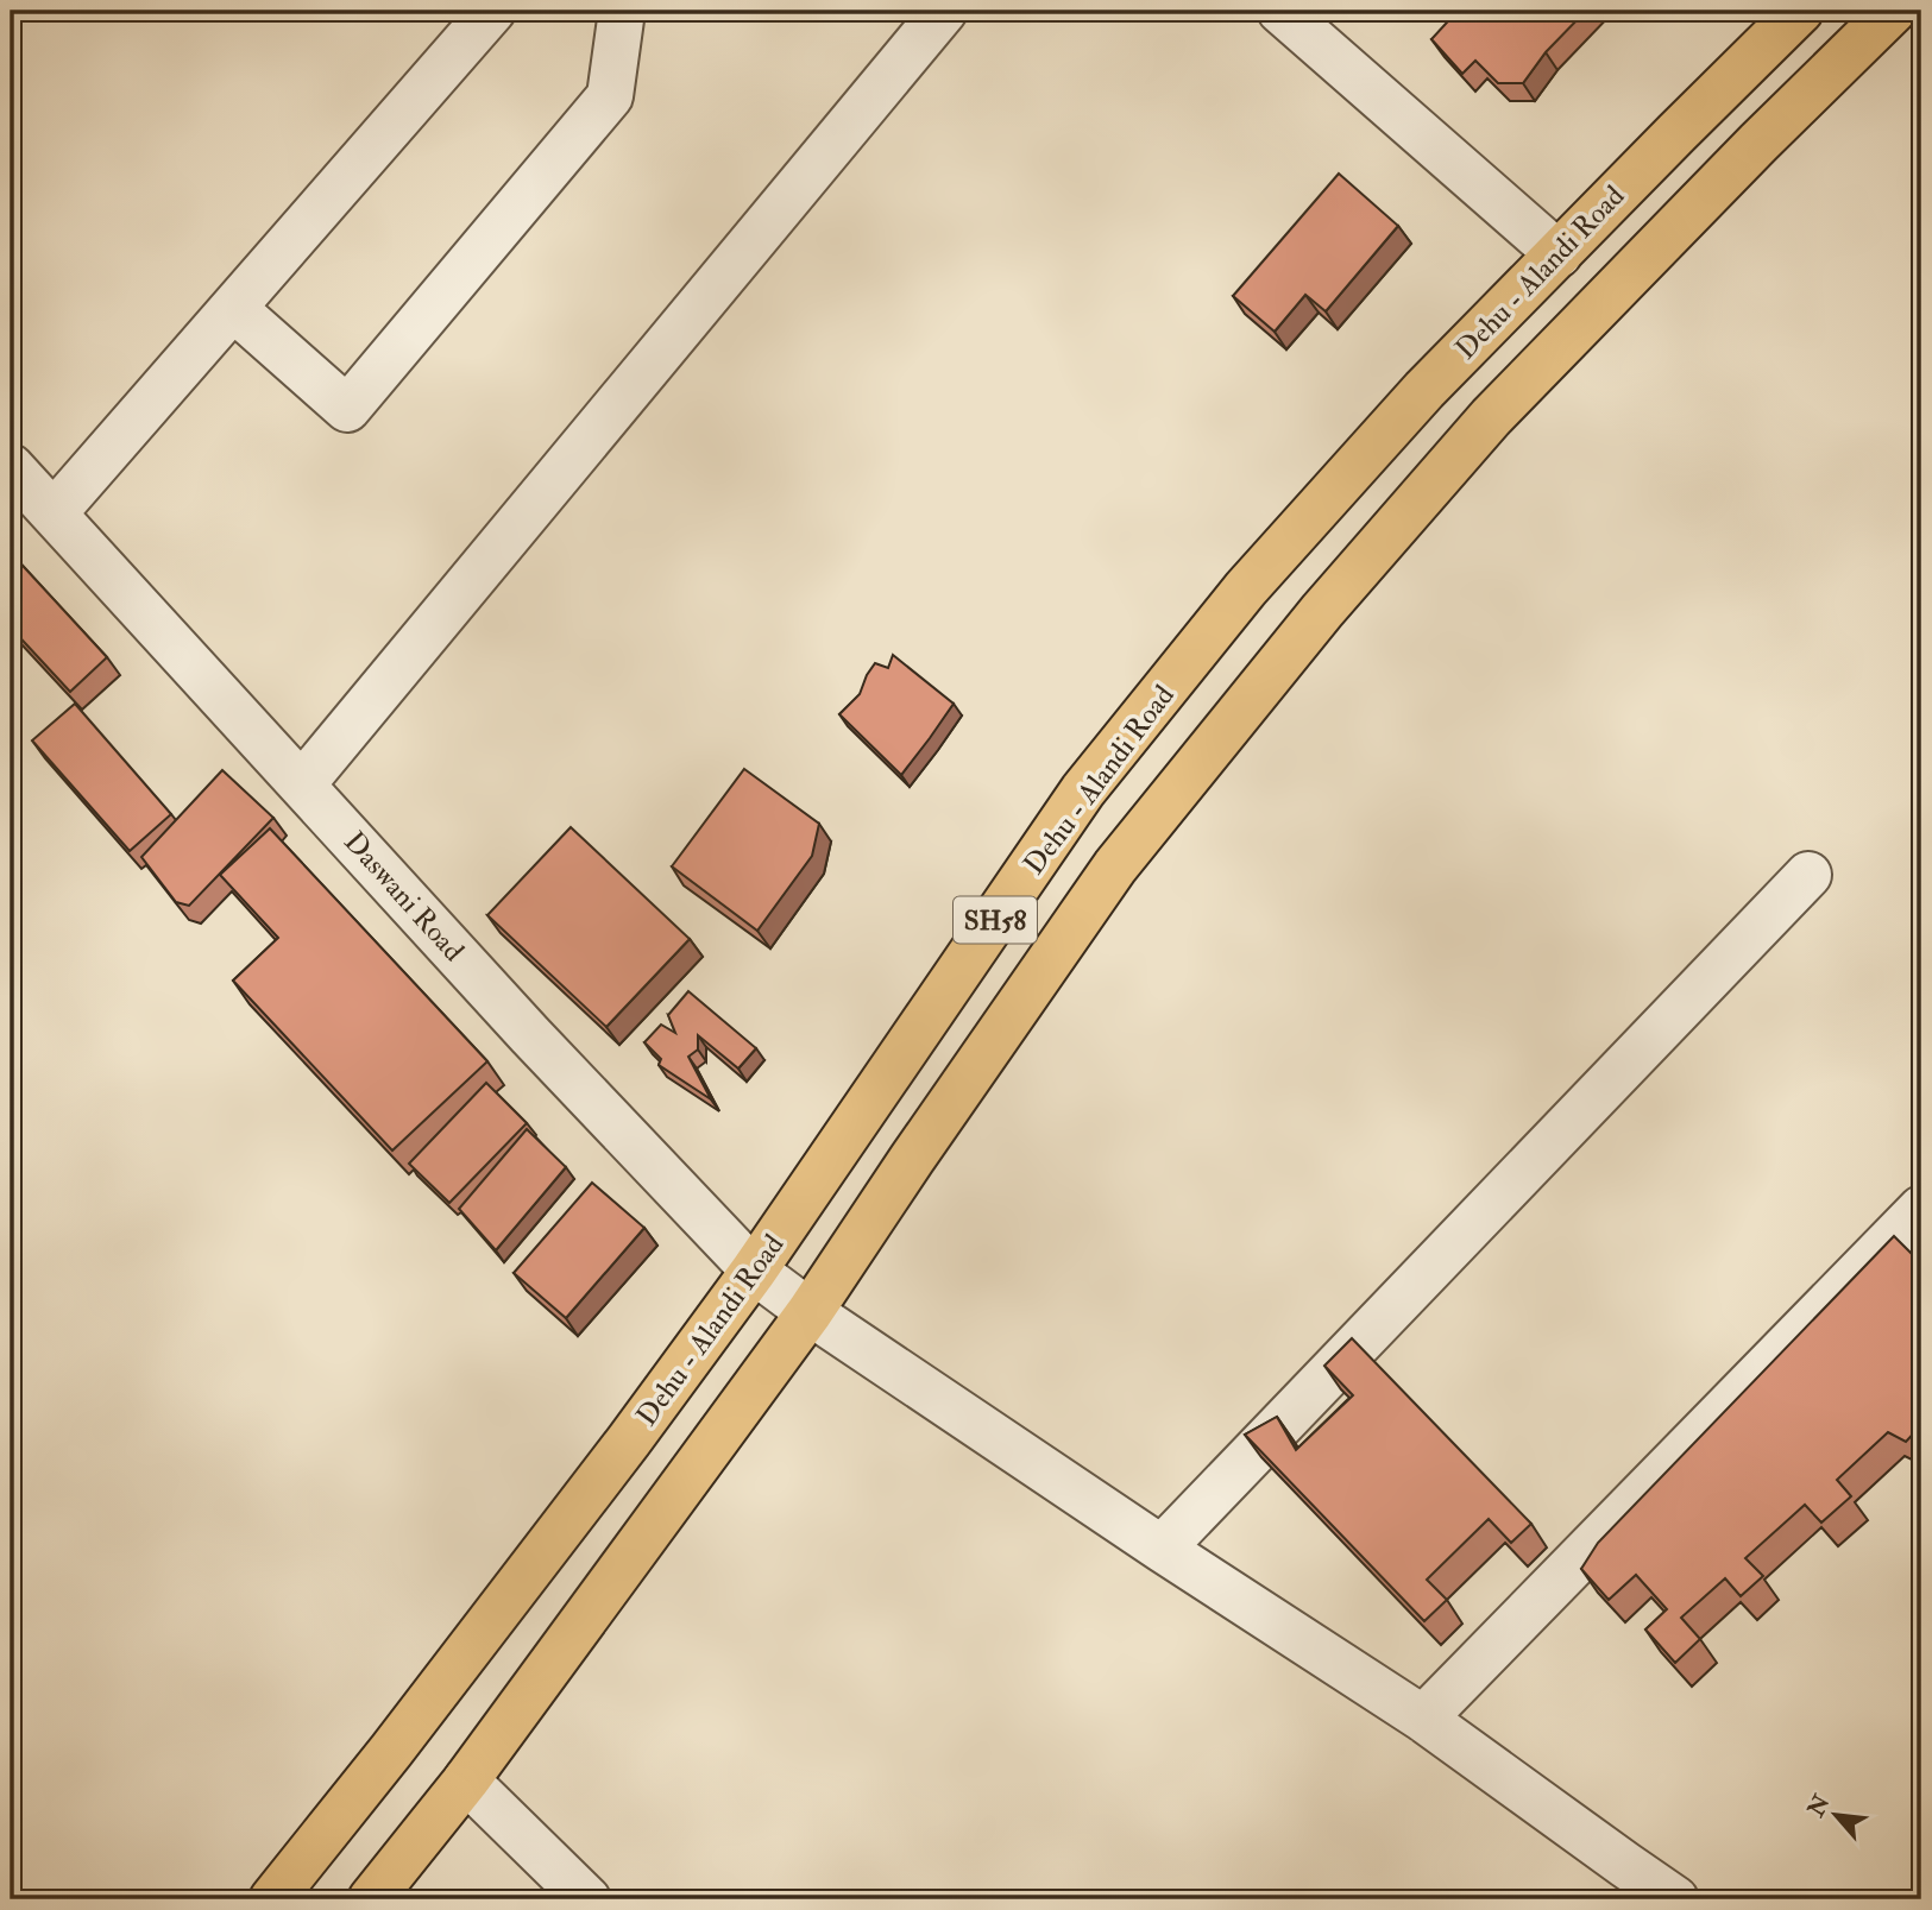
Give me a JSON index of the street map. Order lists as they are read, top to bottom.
{
  "streets": {
    "main road": ["Dehu - Alandi Road", "SH58"],
    "street": ["Daswani Road"]
  },
  "crossings": [
    ["Dehu - Alandi Road", "Daswani Road"],
    ["Daswani Road", "SH58"]
  ],
  "north": "top left"
}
